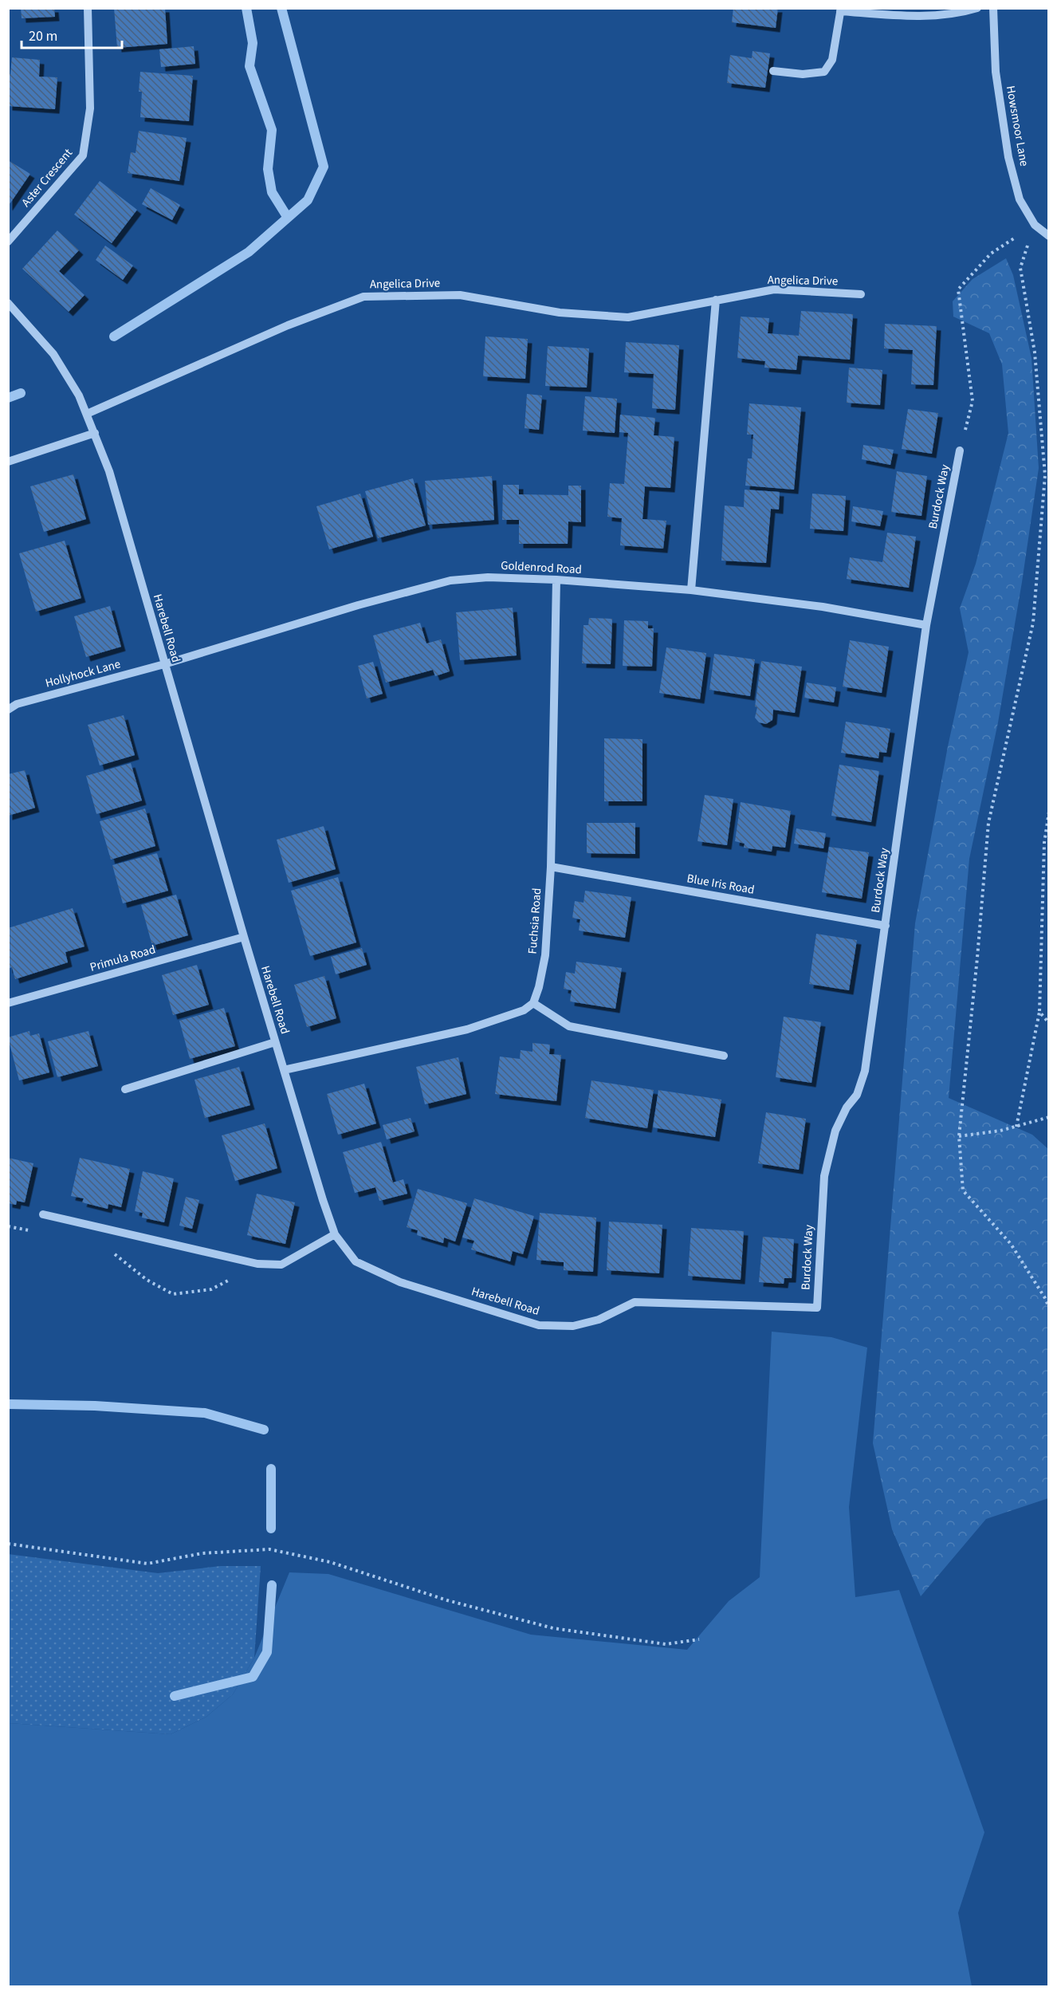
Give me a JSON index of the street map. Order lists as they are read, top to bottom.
{
  "streets": {
    "street": [
      "Howsmoor Lane",
      "Aster Crescent",
      "Angelica Drive",
      "Burdock Way",
      "Goldenrod Road",
      "Harebell Road",
      "Hollyhock Lane",
      "Blue Iris Road",
      "Fuchsia Road",
      "Primula Road"
    ]
  },
  "crossings": [
    ["Angelica Drive", "Harebell Road"],
    ["Burdock Way", "Goldenrod Road"],
    ["Burdock Way", "Harebell Road"],
    ["Burdock Way", "Blue Iris Road"],
    ["Goldenrod Road", "Harebell Road"],
    ["Goldenrod Road", "Hollyhock Lane"],
    ["Goldenrod Road", "Fuchsia Road"],
    ["Harebell Road", "Hollyhock Lane"],
    ["Harebell Road", "Primula Road"],
    ["Blue Iris Road", "Fuchsia Road"]
  ],
  "scale_bar": "20 m"
}
